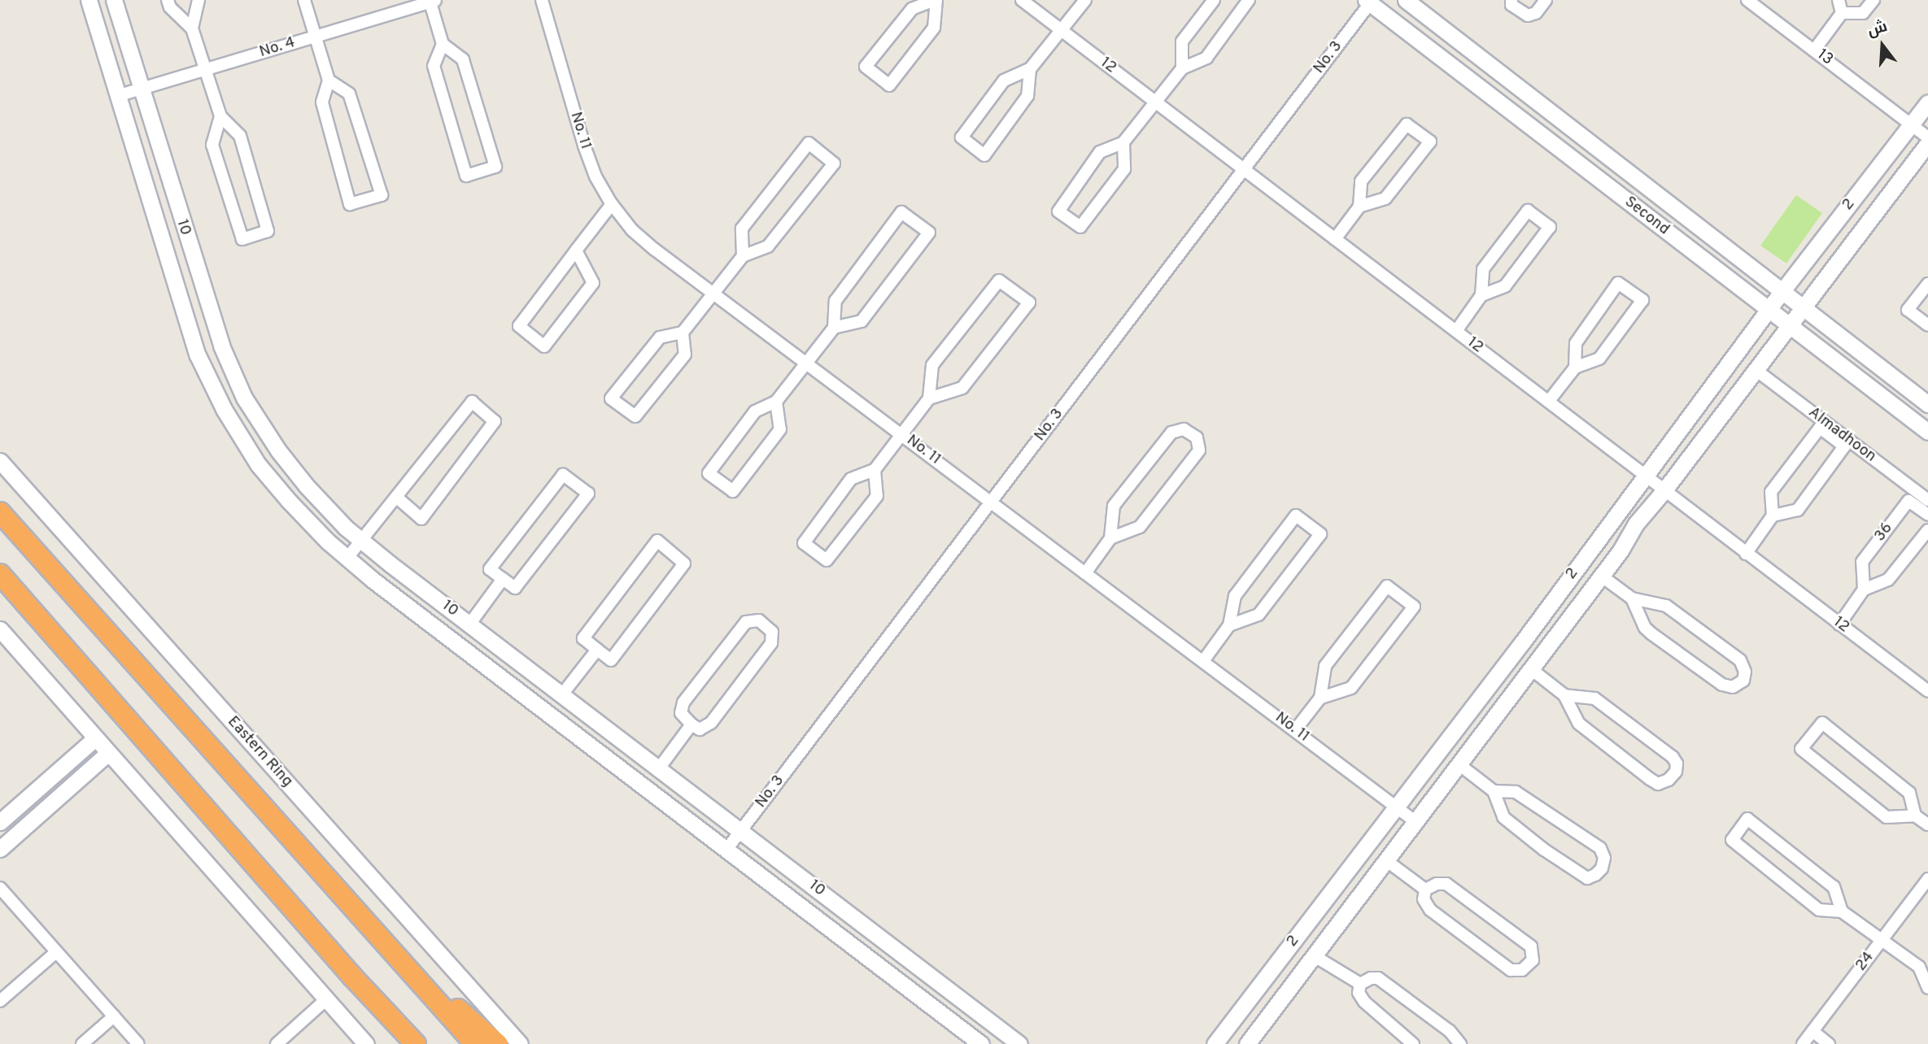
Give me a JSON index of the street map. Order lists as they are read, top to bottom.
{
  "streets": {
    "street": [
      "No. 4",
      "No. 3",
      "13",
      "12",
      "No. 11",
      "2",
      "Second",
      "10",
      "Almadhoon",
      "36",
      "Eastern Ring",
      "24"
    ]
  },
  "crossings": [
    ["No. 4", "10"],
    ["No. 3", "12"],
    ["No. 3", "No. 11"],
    ["No. 3", "Second"],
    ["No. 3", "10"],
    ["13", "2"],
    ["12", "2"],
    ["No. 11", "2"],
    ["2", "Second"],
    ["2", "Almadhoon"]
  ],
  "north": "top"
}
